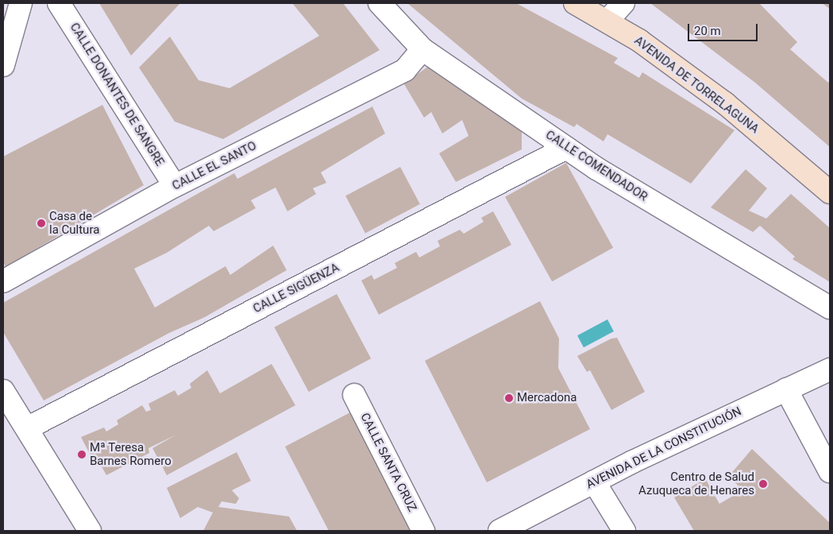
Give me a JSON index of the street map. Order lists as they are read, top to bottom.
{
  "streets": {
    "street": [
      "AVENIDA DE TORRELAGUNA",
      "CALLE DONANTES DE SANGRE",
      "CALLE EL SANTO",
      "CALLE COMENDADOR",
      "CALLE SIGÜENZA",
      "AVENIDA DE LA CONSTITUCIÓN",
      "CALLE SANTA CRUZ"
    ]
  },
  "crossings": [
    ["CALLE DONANTES DE SANGRE", "CALLE EL SANTO"],
    ["CALLE EL SANTO", "CALLE COMENDADOR"],
    ["CALLE COMENDADOR", "CALLE SIGÜENZA"]
  ],
  "places": [
    "Casa de la Cultura",
    "Mercadona",
    "Mª Teresa Barnes Romero",
    "Centro de Salud Azuqueca de Henares"
  ],
  "scale_bar": "20 m"
}
